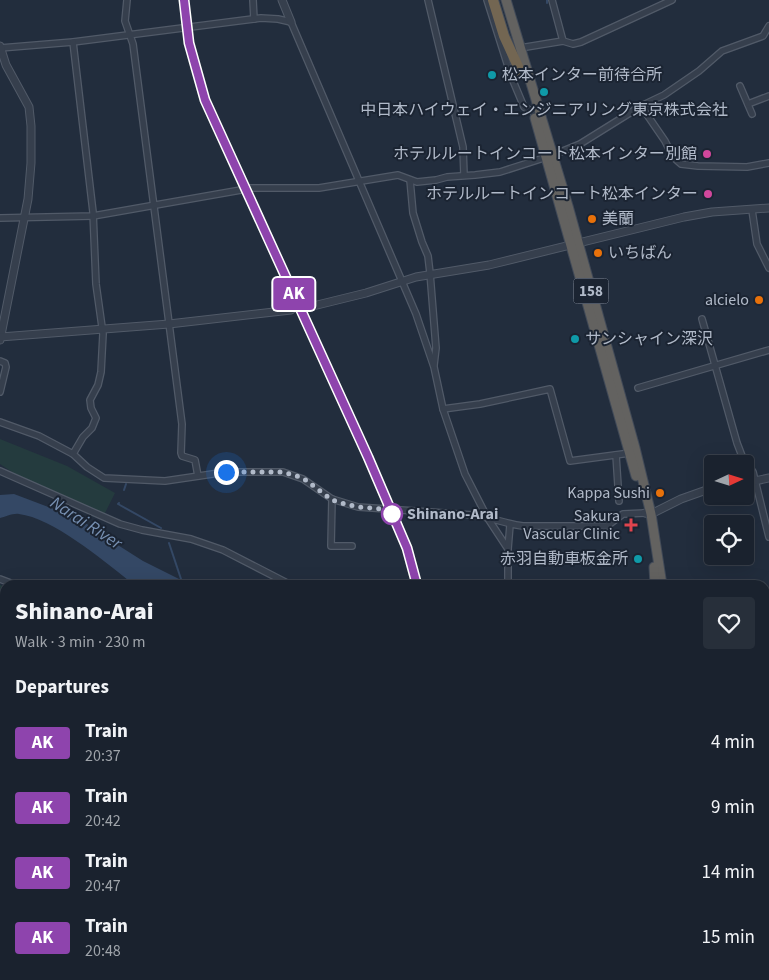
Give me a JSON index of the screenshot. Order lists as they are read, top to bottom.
{
  "streets": {
    "highway": ["158"]
  },
  "water": ["Narai River"],
  "places": {
    "other": [
      "松本インター前待合所",
      "中日本ハイウェイ・エンジニアリング東京株式会社",
      "ホテルルートインコート松本インター別館",
      "ホテルルートインコート松本インター",
      "美蘭",
      "いちばん",
      "alcielo",
      "サンシャイン深沢",
      "Kappa Sushi",
      "Shinano-Arai",
      "赤羽自動車板金所"
    ],
    "health": ["Sakura Vascular Clinic"]
  },
  "north": "right",
  "page": {
    "on_map": "AK",
    "heading": [
      ["Shinano-Arai", "Walk · 3 min · 230 m"],
      "Departures"
    ],
    "list": [
      {
        "mark": "AK",
        "name": "Train",
        "note": "20:37",
        "value": "4 min"
      },
      {
        "mark": "AK",
        "name": "Train",
        "note": "20:42",
        "value": "9 min"
      },
      {
        "mark": "AK",
        "name": "Train",
        "note": "20:47",
        "value": "14 min"
      },
      {
        "mark": "AK",
        "name": "Train",
        "note": "20:48",
        "value": "15 min"
      }
    ]
  }
}
